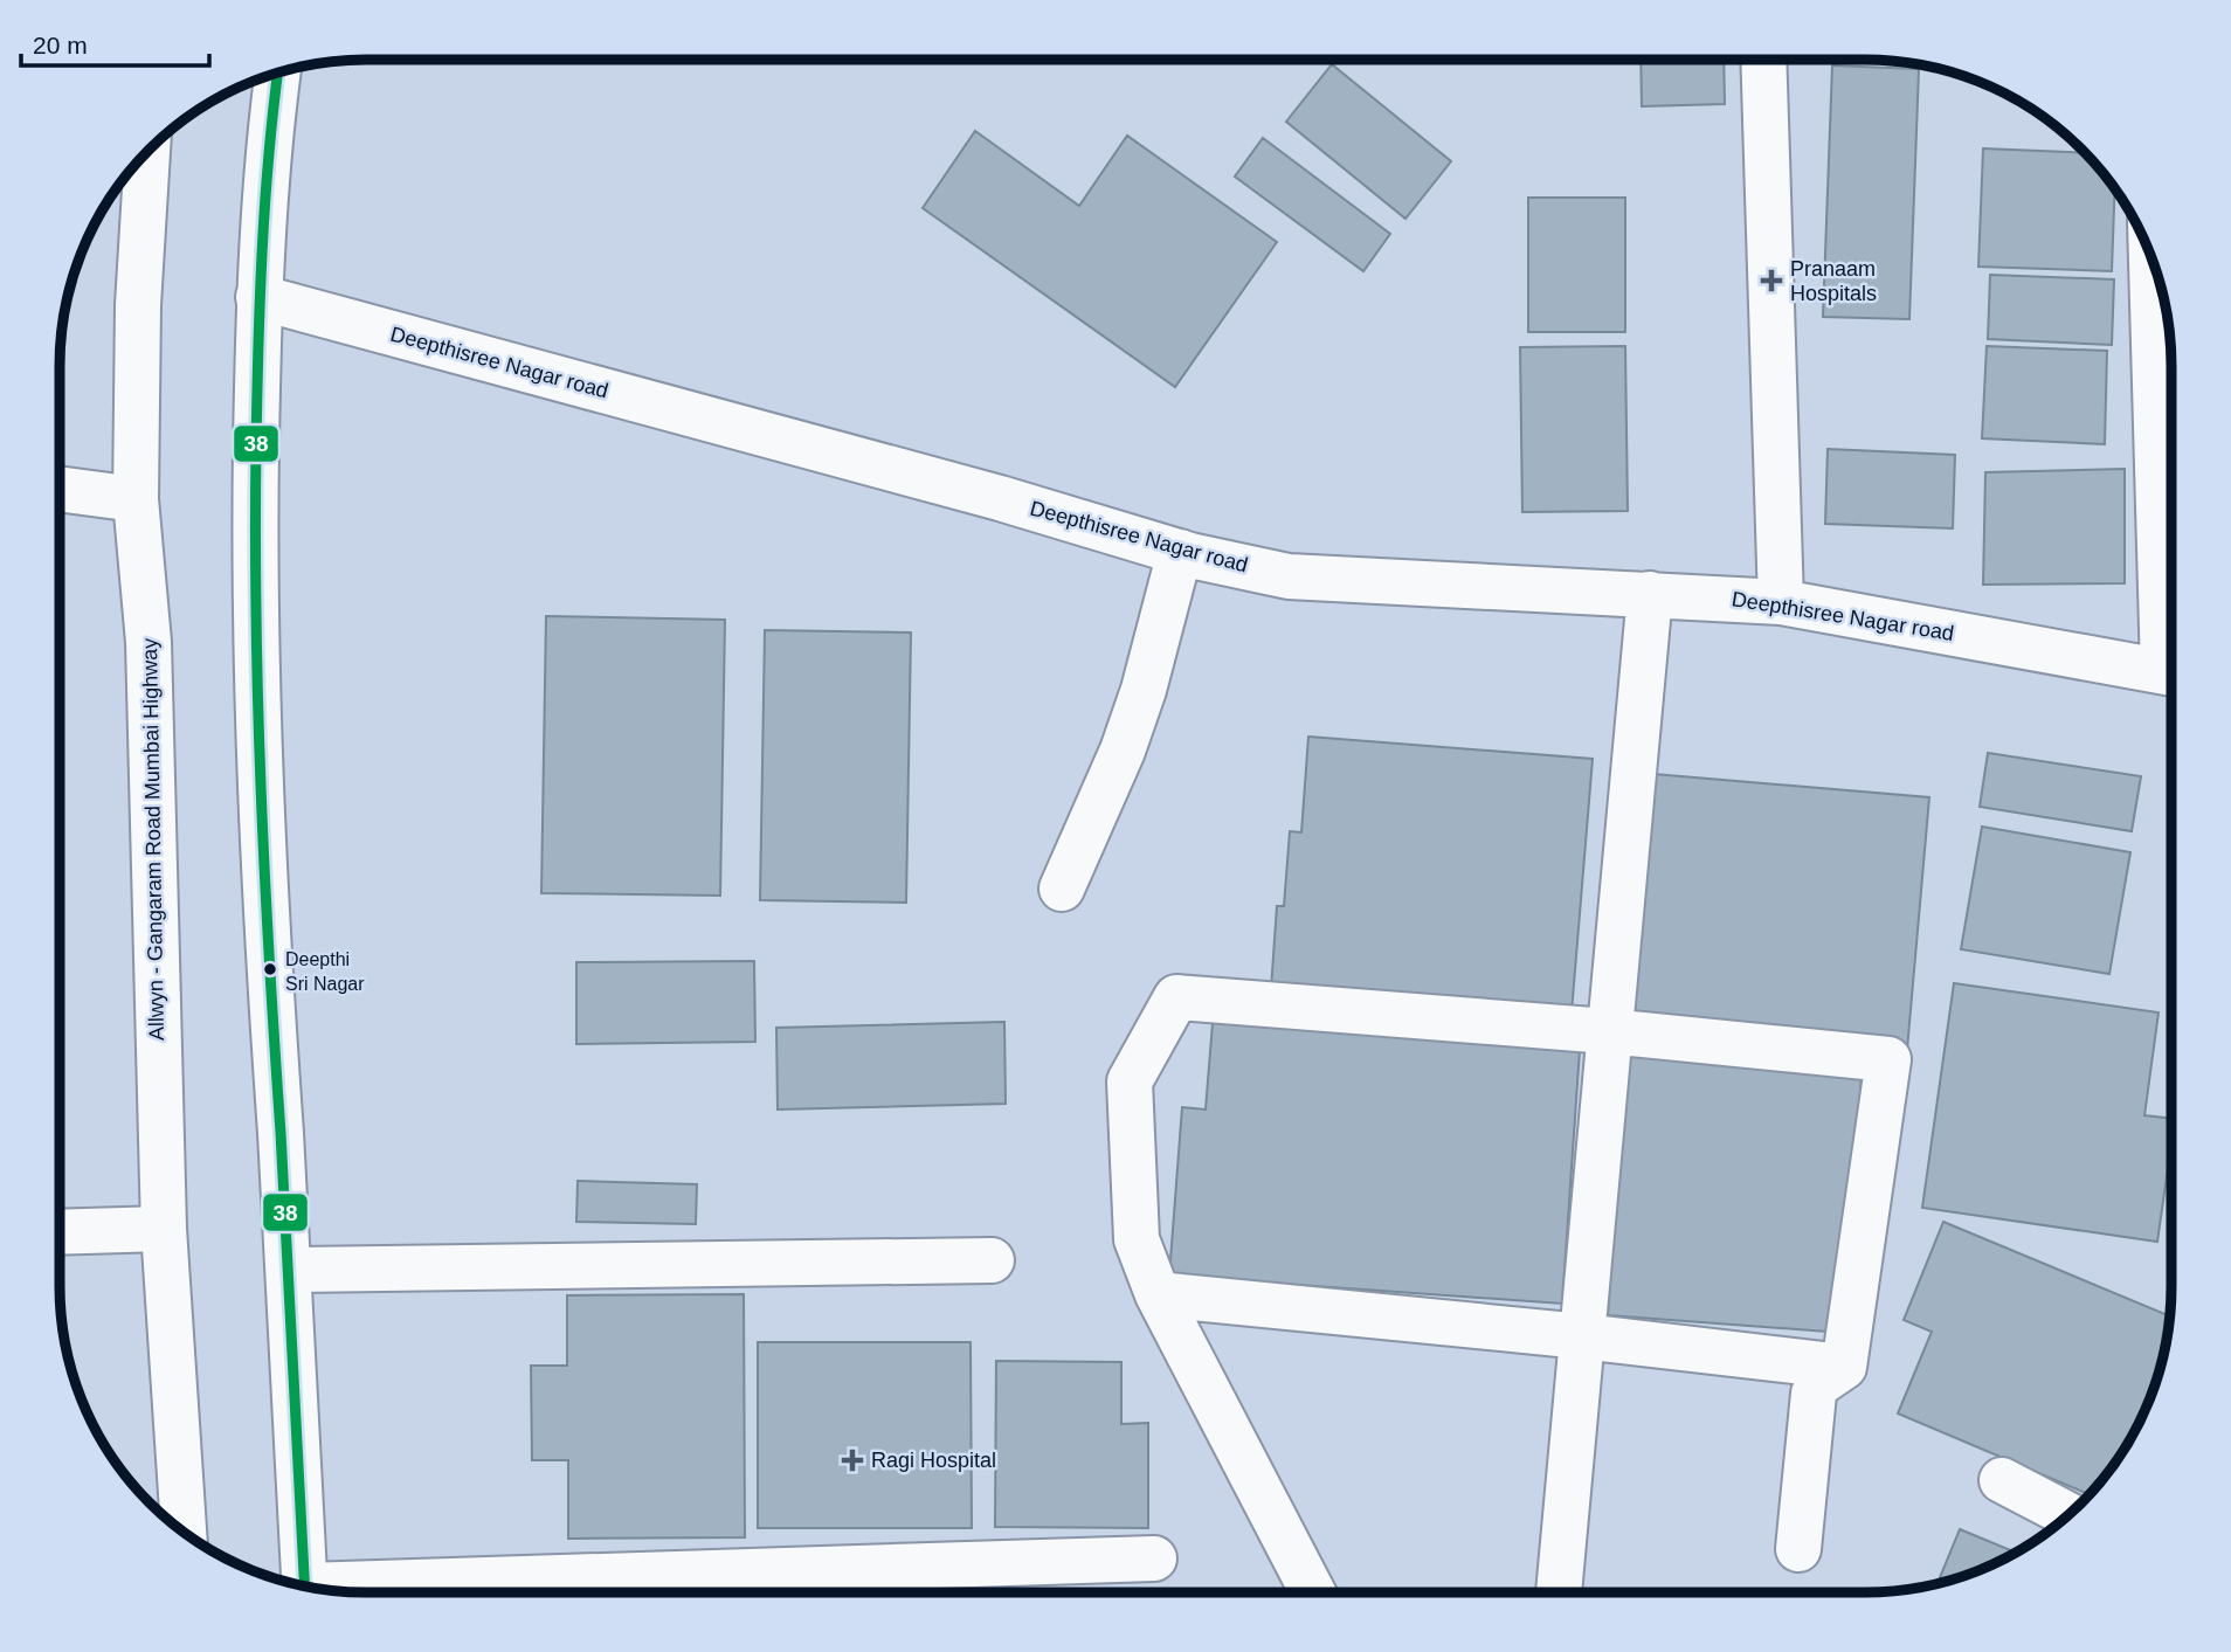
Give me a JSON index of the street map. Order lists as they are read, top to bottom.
{
  "streets": {
    "main road": ["Deepthisree Nagar road", "Allwyn - Gangaram Road Mumbai Highway"]
  },
  "places": {
    "health": ["Pranaam Hospitals", "Ragi Hospital"],
    "other": ["Deepthi Sri Nagar"]
  },
  "lines": ["transit line 38"],
  "scale_bar": "20 m"
}
